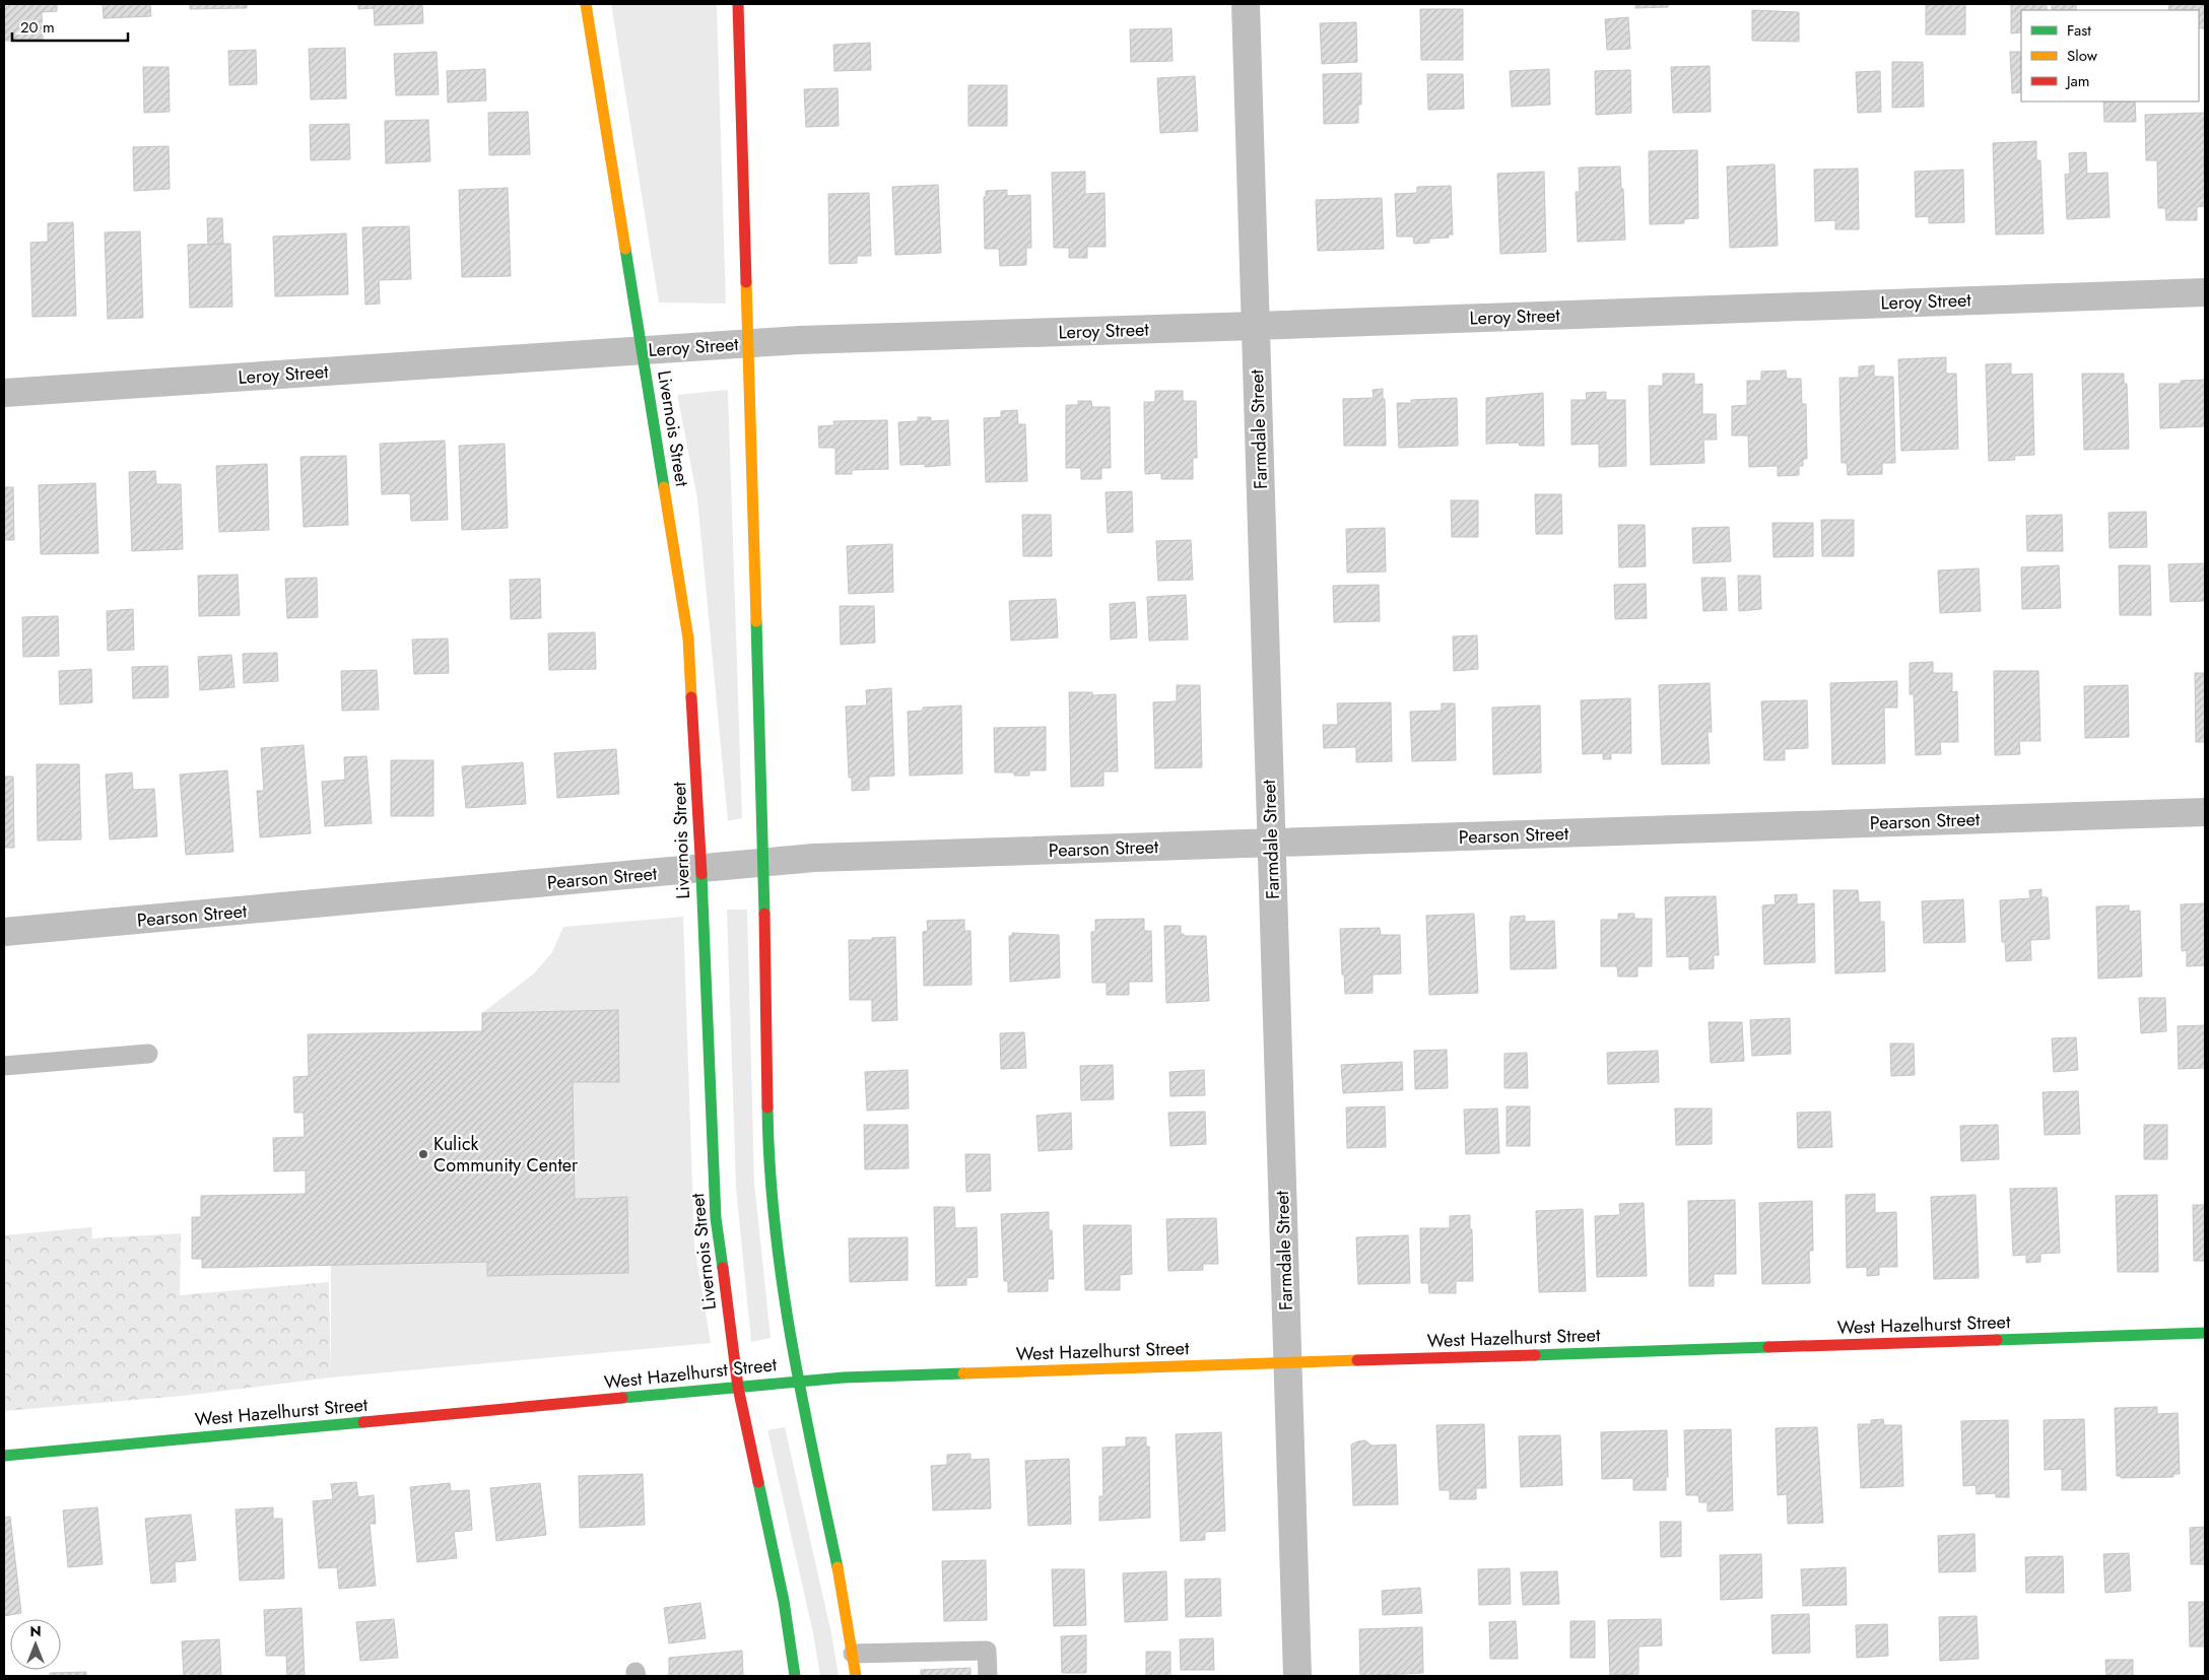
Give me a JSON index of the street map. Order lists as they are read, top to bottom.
{
  "streets": {
    "street": [
      "Leroy Street",
      "Livernois Street",
      "Farmdale Street",
      "Pearson Street",
      "West Hazelhurst Street"
    ]
  },
  "crossings": [
    ["Leroy Street", "Livernois Street"],
    ["Leroy Street", "Farmdale Street"],
    ["Livernois Street", "Pearson Street"],
    ["Livernois Street", "West Hazelhurst Street"],
    ["Farmdale Street", "Pearson Street"],
    ["Farmdale Street", "West Hazelhurst Street"]
  ],
  "places": ["Kulick Community Center"],
  "legend": ["Fast", "Slow", "Jam"],
  "scale_bar": "20 m",
  "north": "top"
}
